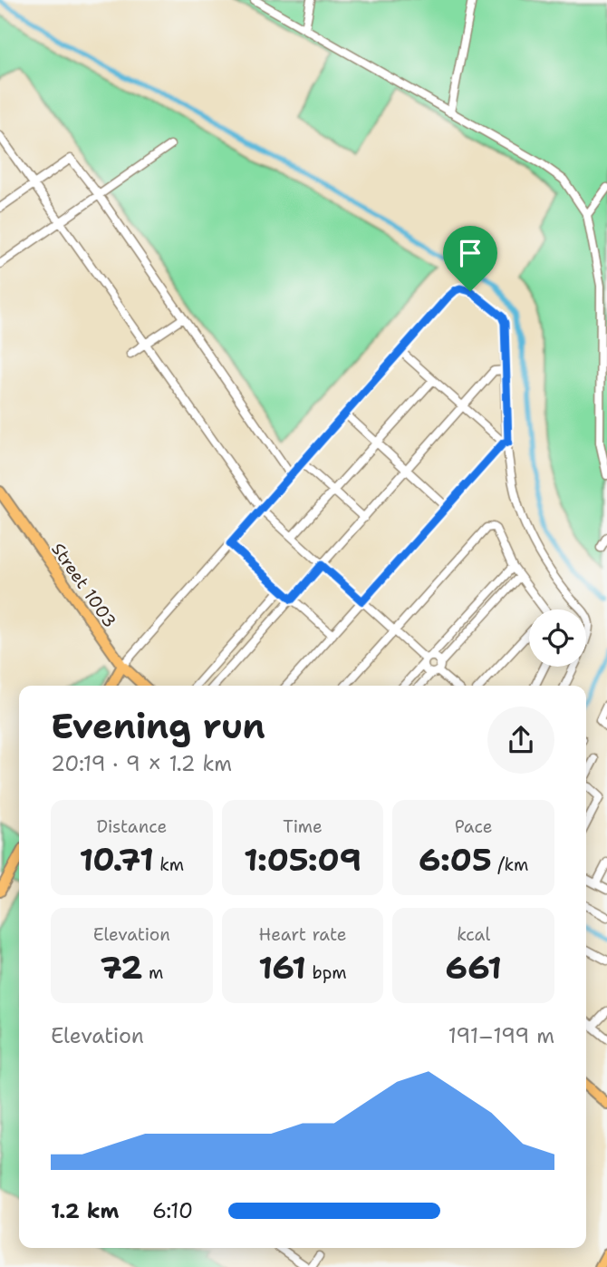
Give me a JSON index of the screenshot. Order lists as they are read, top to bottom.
{
  "streets": {
    "main road": ["Street 1003"]
  },
  "page": {
    "heading": ["Evening run", "20:19 · 9 × 1.2 km"],
    "stats": [
      ["Distance", "10.71 km"],
      ["Time", "1:05:09"],
      ["Pace", "6:05 /km"],
      ["Elevation", "72 m"],
      ["Heart rate", "161 bpm"],
      ["kcal", "661"]
    ],
    "chart": ["Elevation", "191–199 m"],
    "list": [
      {
        "name": "1.2 km",
        "note": "6:10"
      }
    ]
  }
}
